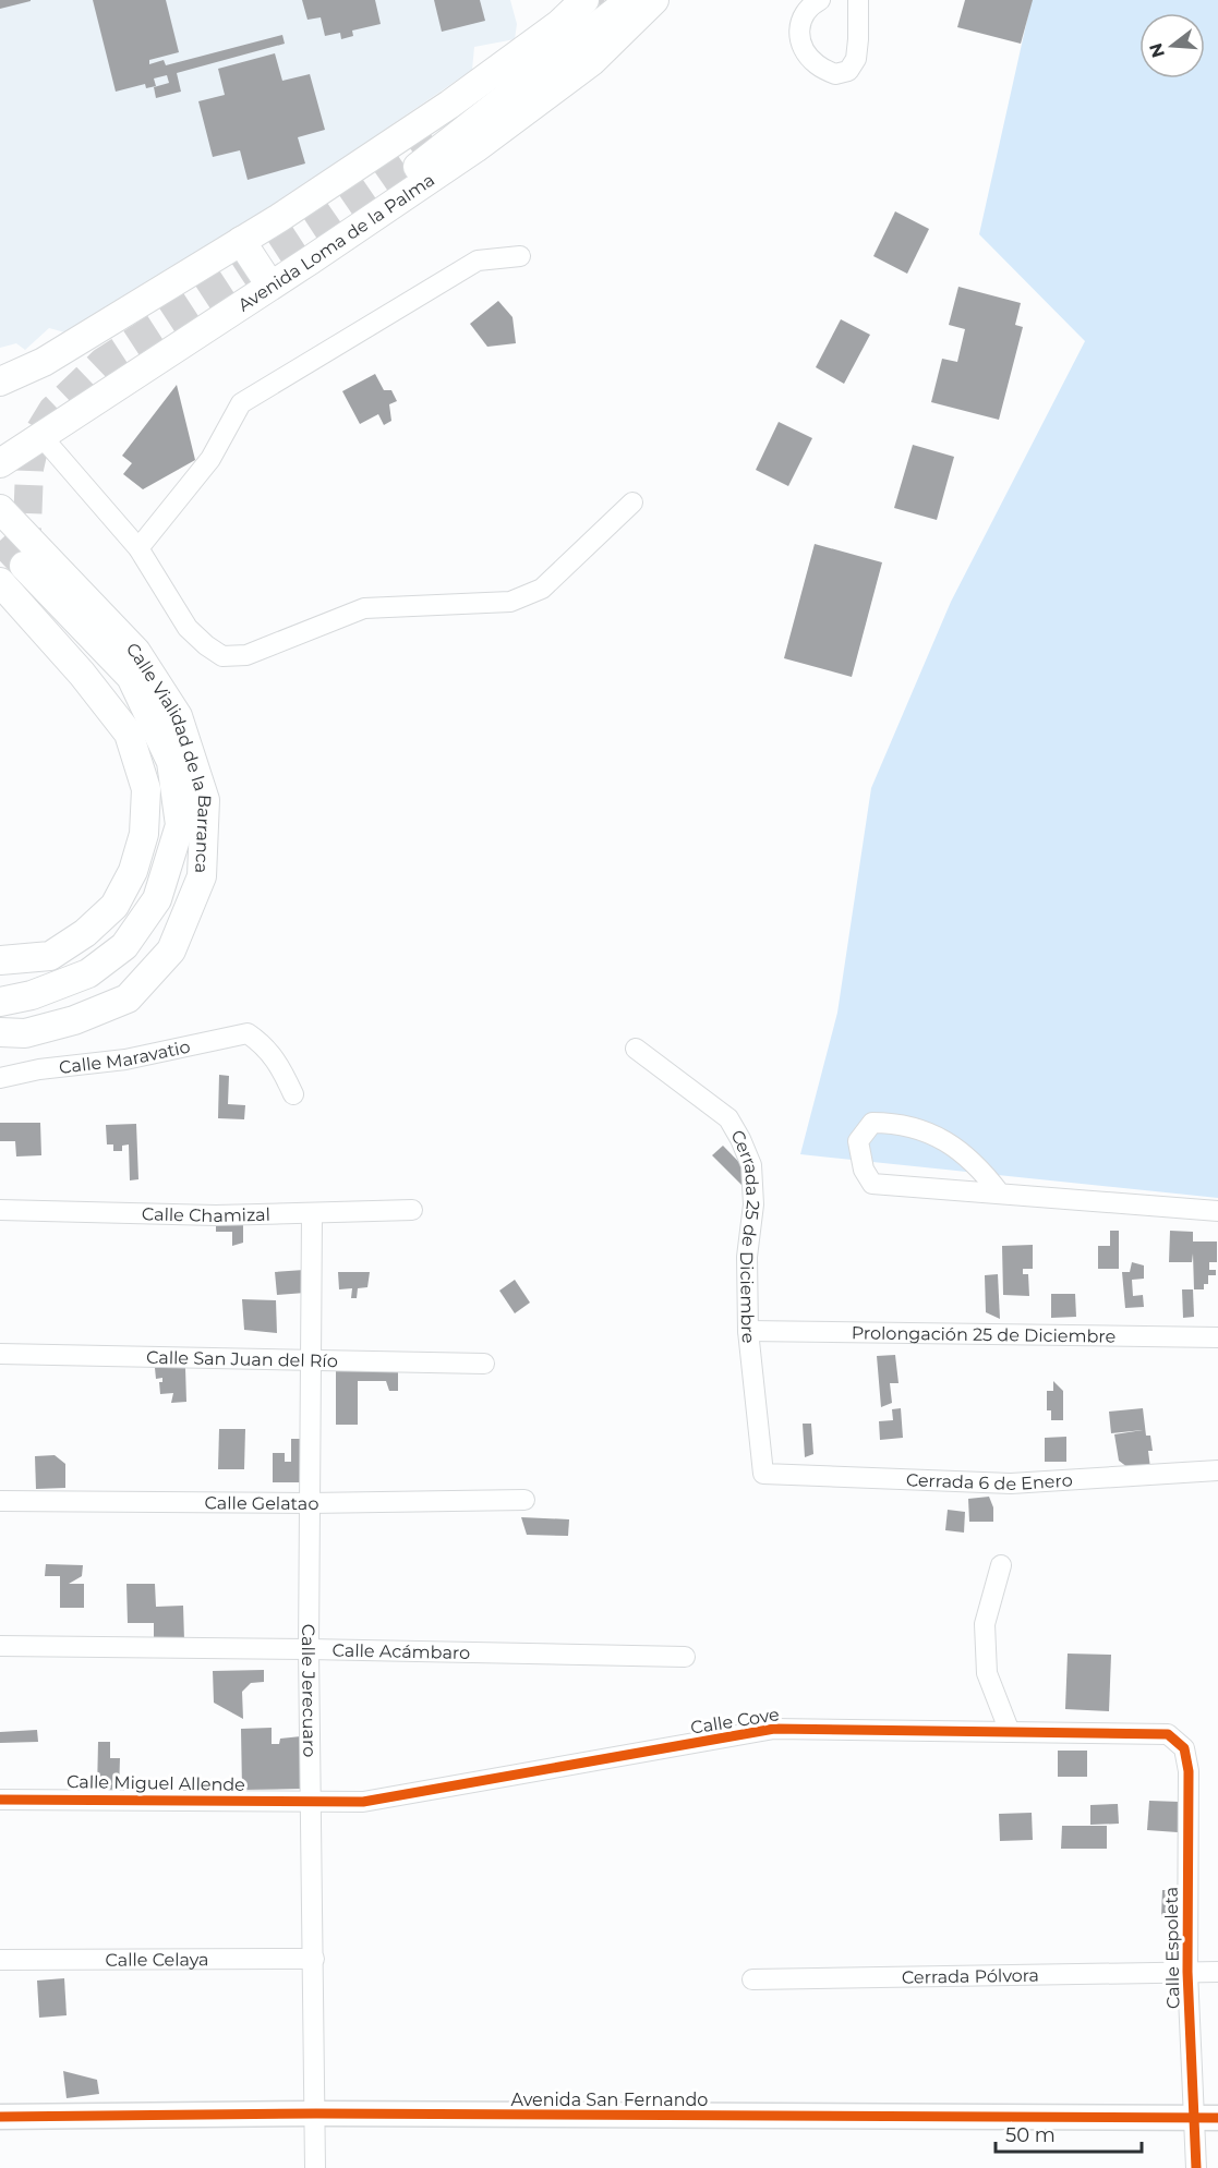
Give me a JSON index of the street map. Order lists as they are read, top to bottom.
{
  "streets": {
    "main road": ["Avenida Loma de la Palma", "Calle Vialidad de la Barranca"],
    "street": [
      "Calle Maravatio",
      "Calle Chamizal",
      "Cerrada 25 de Diciembre",
      "Prolongación 25 de Diciembre",
      "Calle San Juan del Río",
      "Cerrada 6 de Enero",
      "Calle Gelatao",
      "Calle Acámbaro",
      "Calle Jerecuaro",
      "Calle Cove",
      "Calle Miguel Allende",
      "Calle Espoleta",
      "Calle Celaya",
      "Cerrada Pólvora",
      "Avenida San Fernando"
    ]
  },
  "crossings": [
    ["Calle Chamizal", "Calle Jerecuaro"],
    ["Cerrada 25 de Diciembre", "Prolongación 25 de Diciembre"],
    ["Cerrada 25 de Diciembre", "Cerrada 6 de Enero"],
    ["Calle San Juan del Río", "Calle Jerecuaro"],
    ["Calle Gelatao", "Calle Jerecuaro"],
    ["Calle Acámbaro", "Calle Jerecuaro"],
    ["Calle Jerecuaro", "Calle Cove"],
    ["Calle Jerecuaro", "Calle Miguel Allende"],
    ["Calle Jerecuaro", "Calle Celaya"],
    ["Calle Jerecuaro", "Avenida San Fernando"],
    ["Calle Cove", "Calle Miguel Allende"],
    ["Calle Cove", "Calle Espoleta"],
    ["Calle Espoleta", "Cerrada Pólvora"],
    ["Calle Espoleta", "Avenida San Fernando"]
  ],
  "scale_bar": "50 m",
  "north": "left"
}
